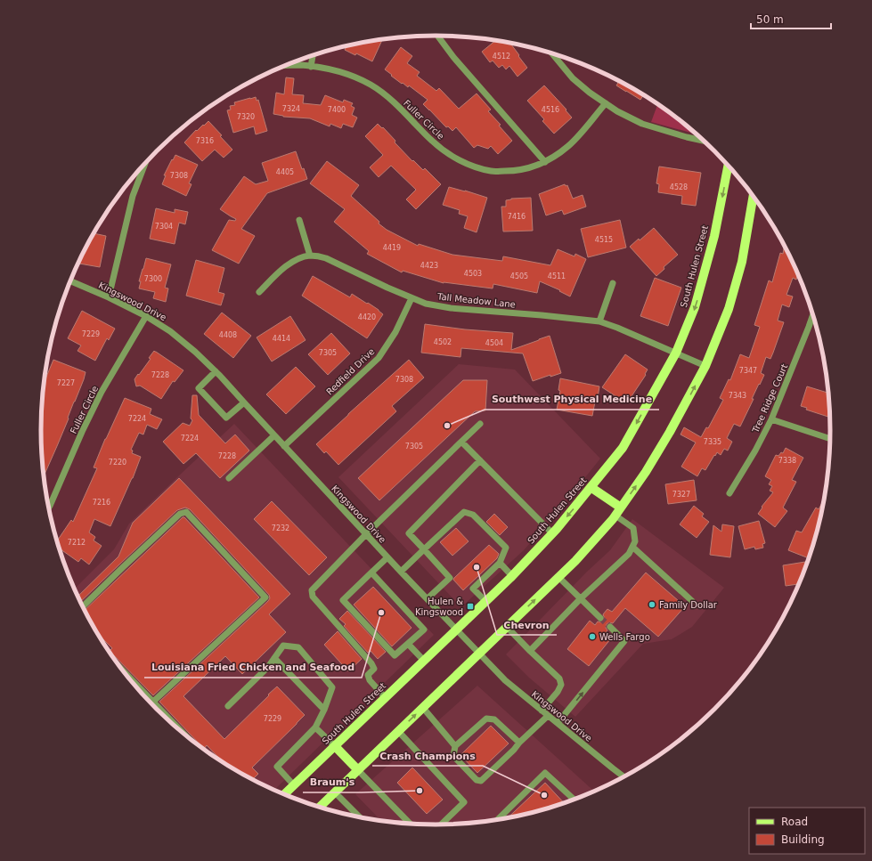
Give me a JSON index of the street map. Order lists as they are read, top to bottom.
{
  "streets": {
    "main road": ["South Hulen Street"],
    "street": [
      "Fuller Circle",
      "Tall Meadow Lane",
      "Kingswood Drive",
      "Redfield Drive",
      "Tree Ridge Court"
    ]
  },
  "crossings": [
    ["Fuller Circle", "Kingswood Drive"],
    ["South Hulen Street", "Tall Meadow Lane"],
    ["South Hulen Street", "Kingswood Drive"],
    ["Tall Meadow Lane", "Redfield Drive"],
    ["Kingswood Drive", "Redfield Drive"]
  ],
  "places": {
    "other": [
      "Southwest Physical Medicine",
      "Chevron",
      "Family Dollar",
      "Louisiana Fried Chicken and Seafood",
      "Wells Fargo",
      "Braum's",
      "Crash Champions"
    ],
    "transit": ["Hulen & Kingswood"]
  },
  "house_numbers": [
    "4512",
    "7324",
    "7400",
    "4516",
    "7320",
    "7316",
    "4405",
    "7308",
    "4528",
    "7416",
    "7304",
    "4515",
    "4419",
    "4423",
    "4503",
    "4505",
    "4511",
    "7300",
    "4420",
    "7229",
    "4408",
    "4414",
    "4502",
    "4504",
    "7305",
    "7347",
    "7228",
    "7308",
    "7227",
    "7343",
    "7224",
    "7224",
    "7335",
    "7305",
    "7228",
    "7338",
    "7220",
    "7327",
    "7216",
    "7232",
    "7212",
    "7229"
  ],
  "legend": ["Road", "Building"],
  "scale_bar": "50 m"
}
